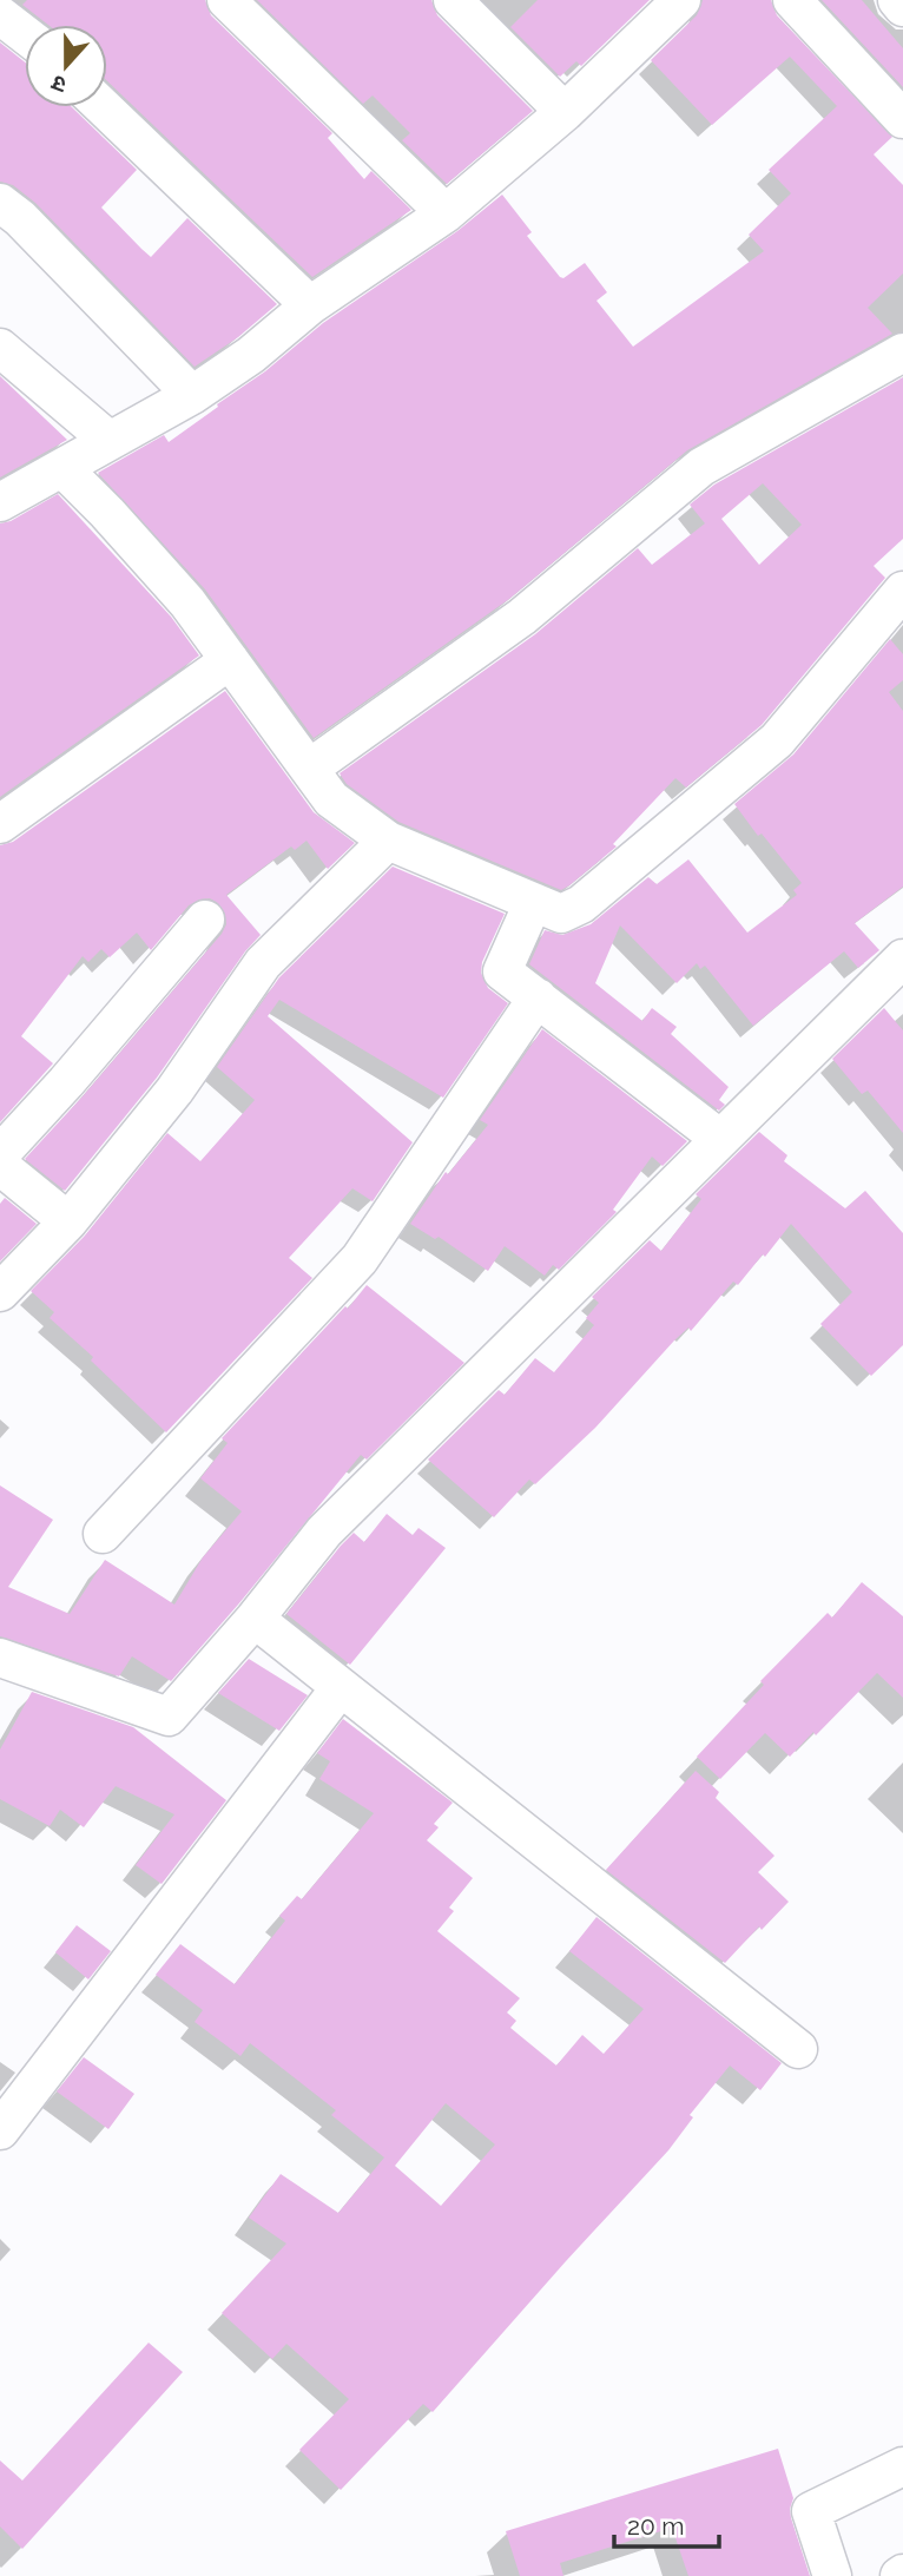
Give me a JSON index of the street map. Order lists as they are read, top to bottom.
{
  "scale_bar": "20 m",
  "north": "bottom"
}
